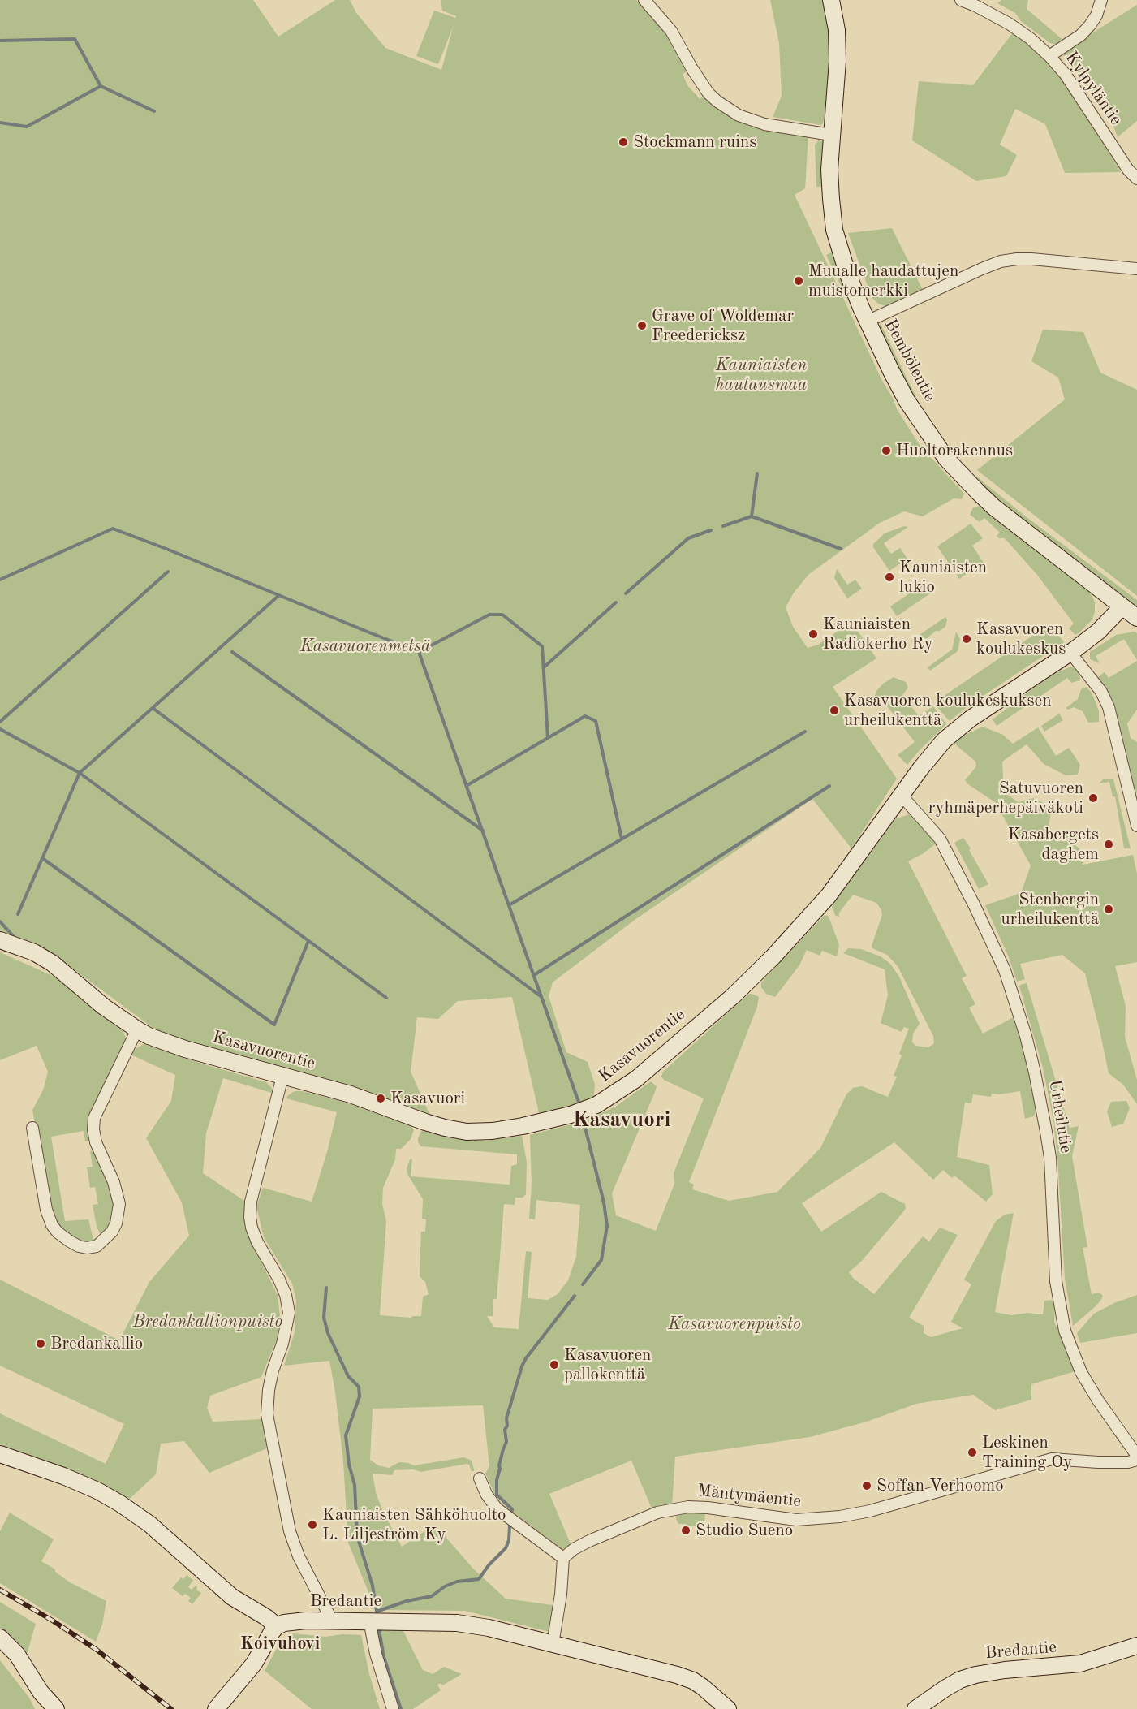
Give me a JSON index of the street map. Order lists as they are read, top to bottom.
{
  "streets": {
    "street": [
      "Kylpyläntie",
      "Bembölentie",
      "Kasavuorentie",
      "Urheilutie",
      "Mäntymäentie",
      "Bredantie"
    ]
  },
  "crossings": [
    ["Bembölentie", "Kasavuorentie"],
    ["Kasavuorentie", "Urheilutie"]
  ],
  "districts": ["Kasavuori", "Koivuhovi"],
  "parks": [
    "Kauniaisten hautausmaa",
    "Kasavuorenmetsä",
    "Bredankallionpuisto",
    "Kasavuorenpuisto"
  ],
  "places": [
    "Stockmann ruins",
    "Muualle haudattujen muistomerkki",
    "Grave of Woldemar Freedericksz",
    "Huoltorakennus",
    "Kauniaisten lukio",
    "Kauniaisten Radiokerho Ry",
    "Kasavuoren koulukeskus",
    "Kasavuoren koulukeskuksen urheilukenttä",
    "Satuvuoren ryhmäperhepäiväkoti",
    "Kasabergets daghem",
    "Stenbergin urheilukenttä",
    "Kasavuori",
    "Bredankallio",
    "Kasavuoren pallokenttä",
    "Leskinen Training Oy",
    "Soffan Verhoomo",
    "Kauniaisten Sähköhuolto L. Liljeström Ky",
    "Studio Sueno"
  ]
}
